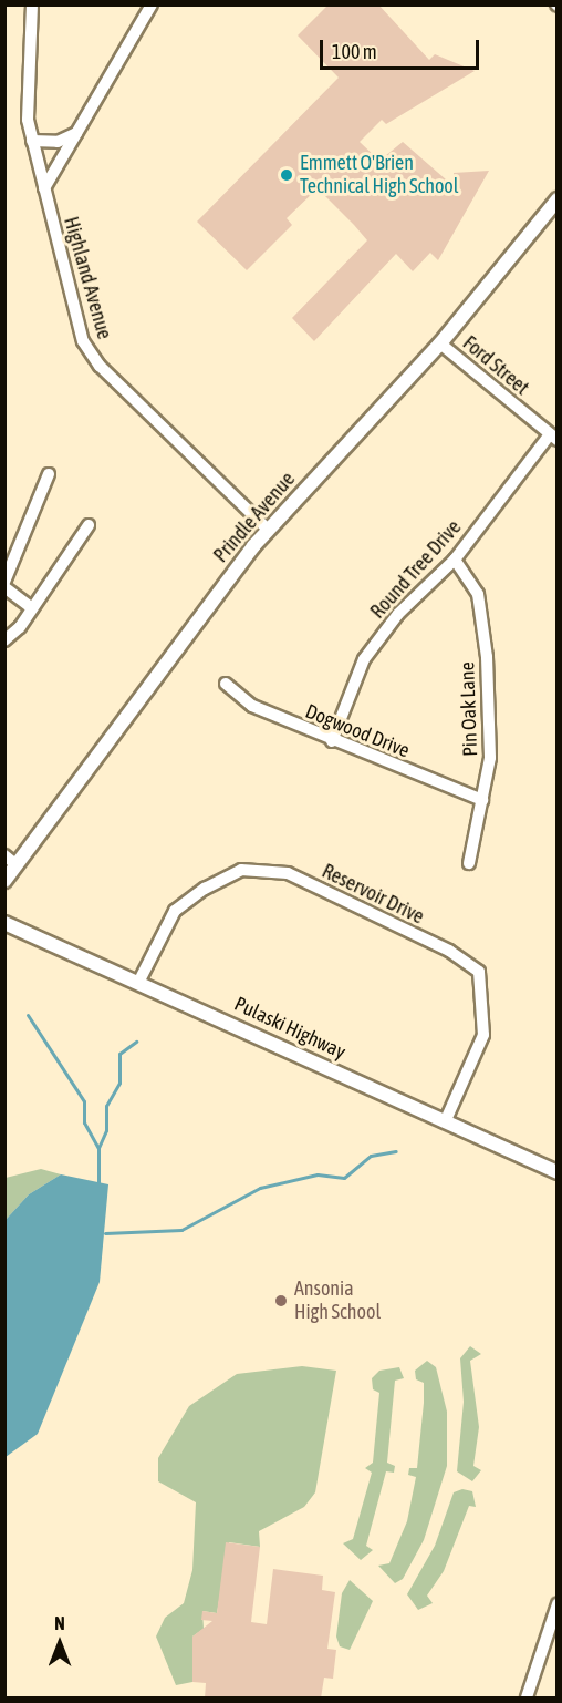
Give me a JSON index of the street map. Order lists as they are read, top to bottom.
{
  "streets": {
    "main road": ["Prindle Avenue", "Pulaski Highway"],
    "street": [
      "Highland Avenue",
      "Ford Street",
      "Round Tree Drive",
      "Pin Oak Lane",
      "Dogwood Drive",
      "Reservoir Drive"
    ]
  },
  "crossings": [
    ["Highland Avenue", "Prindle Avenue"],
    ["Ford Street", "Prindle Avenue"],
    ["Ford Street", "Round Tree Drive"],
    ["Round Tree Drive", "Pin Oak Lane"],
    ["Round Tree Drive", "Dogwood Drive"],
    ["Pin Oak Lane", "Dogwood Drive"],
    ["Reservoir Drive", "Pulaski Highway"]
  ],
  "places": ["Emmett O'Brien Technical High School", "Ansonia High School"],
  "scale_bar": "100 m",
  "north": "top"
}
